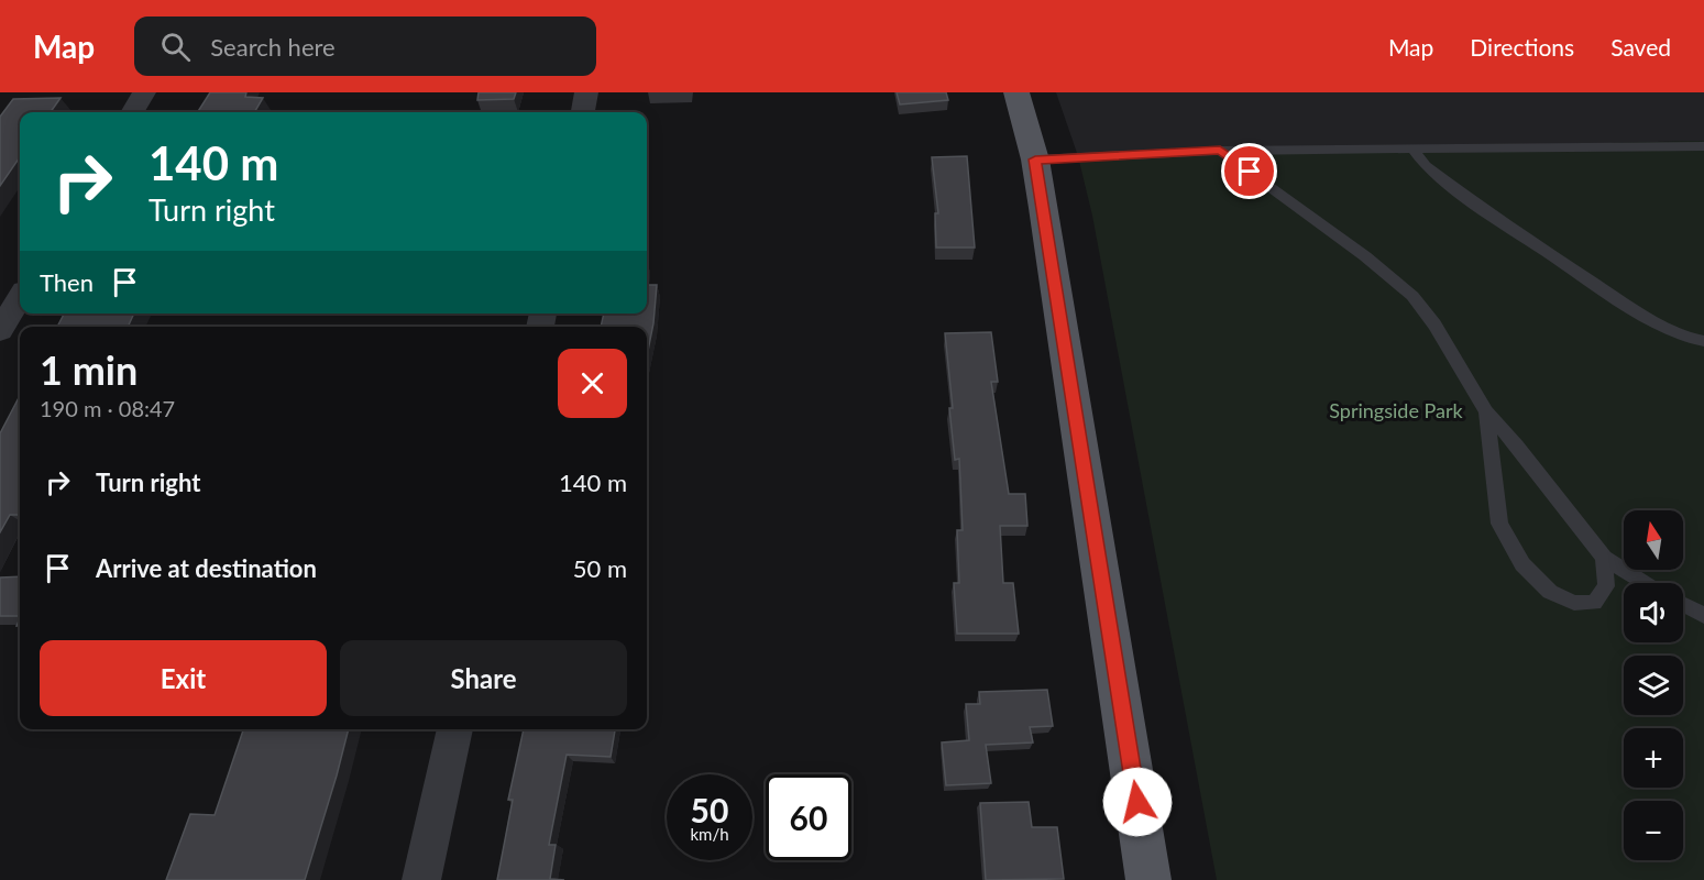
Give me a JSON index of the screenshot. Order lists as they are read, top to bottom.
{
  "parks": ["Springside Park"],
  "north": "top",
  "page": {
    "header": "Map",
    "search": "Search here",
    "nav": ["Map", "Directions", "Saved"],
    "turn": ["140 m", "Turn right"],
    "then": "Then",
    "heading": ["1 min", "190 m · 08:47"],
    "list": [
      {
        "name": "Turn right",
        "value": "140 m"
      },
      {
        "name": "Arrive at destination",
        "value": "50 m"
      }
    ],
    "map_buttons": ["+", "−"],
    "buttons": ["Exit", "Share"],
    "speed": "50 km/h",
    "limit": "60"
  }
}
